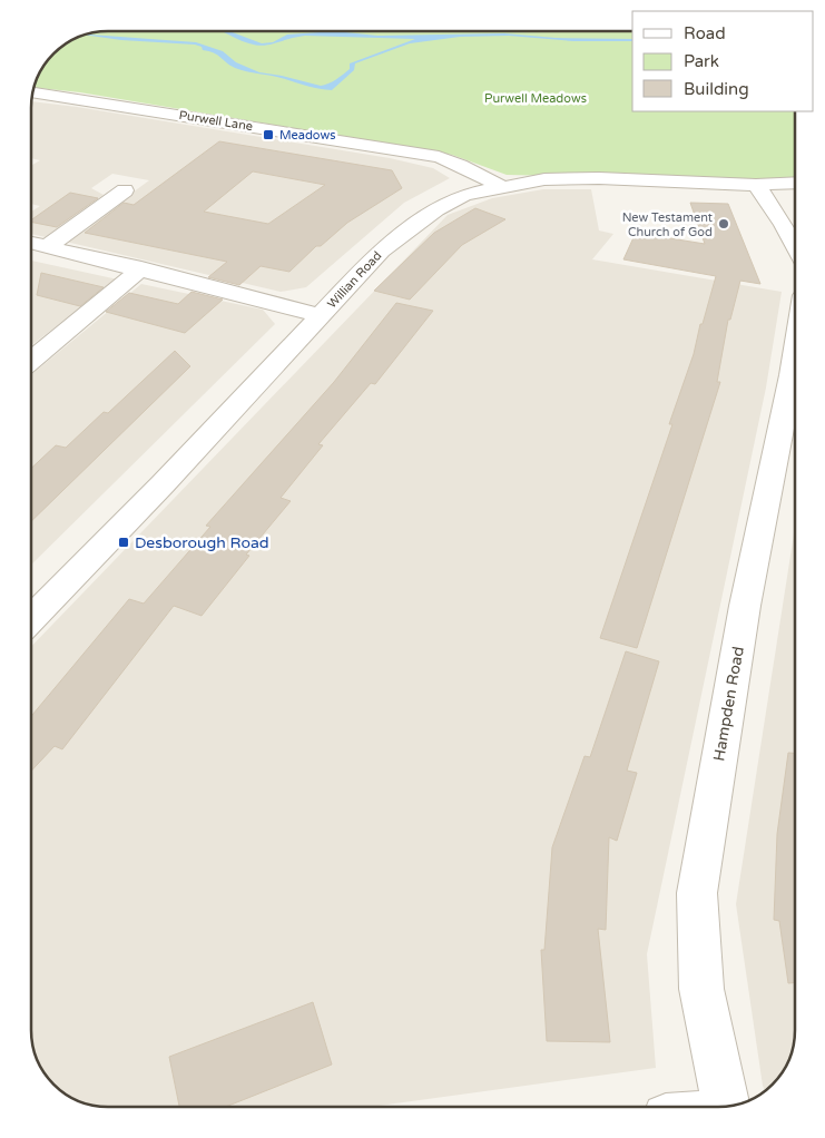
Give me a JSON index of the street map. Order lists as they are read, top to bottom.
{
  "streets": {
    "street": ["Purwell Lane", "Willian Road", "Hampden Road"]
  },
  "crossings": [
    ["Purwell Lane", "Willian Road"]
  ],
  "parks": ["Purwell Meadows"],
  "places": {
    "transit": ["Meadows", "Desborough Road"],
    "other": ["New Testament Church of God"]
  },
  "legend": ["Road", "Park", "Building"]
}
